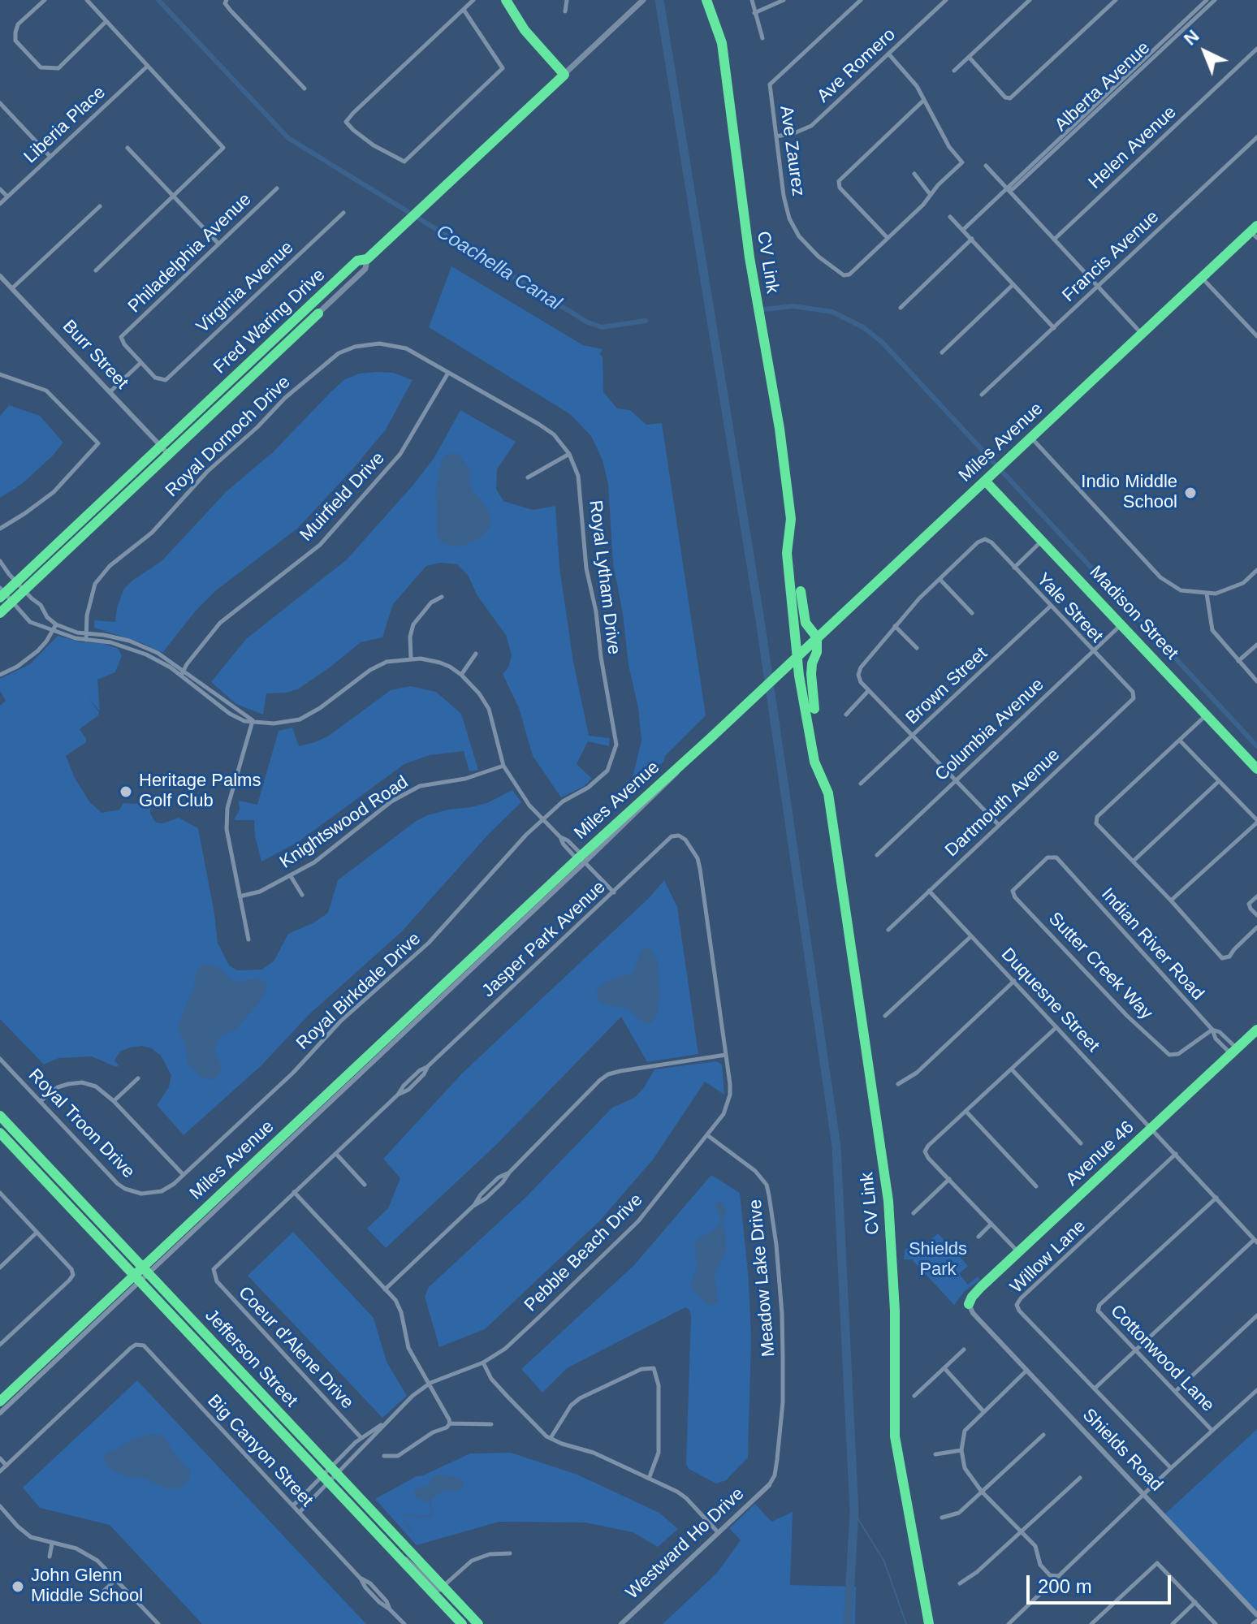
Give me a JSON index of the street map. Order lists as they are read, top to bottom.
{
  "streets": {
    "main road": ["Fred Waring Drive", "Madison Street", "Jefferson Street"],
    "street": [
      "Ave Romero",
      "Alberta Avenue",
      "Liberia Place",
      "Helen Avenue",
      "Ave Zaurez",
      "Philadelphia Avenue",
      "Francis Avenue",
      "Virginia Avenue",
      "Burr Street",
      "Royal Dornoch Drive",
      "Miles Avenue",
      "Muirfield Drive",
      "Royal Lytham Drive",
      "Yale Street",
      "Brown Street",
      "Columbia Avenue",
      "Dartmouth Avenue",
      "Knightswood Road",
      "Jasper Park Avenue",
      "Indian River Road",
      "Sutter Creek Way",
      "Royal Birkdale Drive",
      "Duquesne Street",
      "Royal Troon Drive",
      "Avenue 46",
      "Pebble Beach Drive",
      "Willow Lane",
      "Meadow Lake Drive",
      "Coeur d'Alene Drive",
      "Cottonwood Lane",
      "Shields Road",
      "Big Canyon Street",
      "Westward Ho Drive"
    ],
    "cycle path": ["CV Link"]
  },
  "crossings": [
    ["Ave Romero", "Ave Zaurez"],
    ["Philadelphia Avenue", "Virginia Avenue"],
    ["Fred Waring Drive", "Burr Street"],
    ["Royal Dornoch Drive", "Muirfield Drive"],
    ["Royal Dornoch Drive", "Royal Lytham Drive"],
    ["Miles Avenue", "Madison Street"],
    ["Miles Avenue", "Jefferson Street"],
    ["Muirfield Drive", "Royal Lytham Drive"],
    ["Royal Lytham Drive", "Royal Birkdale Drive"],
    ["Yale Street", "Brown Street"],
    ["Yale Street", "Columbia Avenue"],
    ["Yale Street", "Dartmouth Avenue"],
    ["Madison Street", "Columbia Avenue"],
    ["Dartmouth Avenue", "Duquesne Street"],
    ["Jasper Park Avenue", "Pebble Beach Drive"],
    ["Jasper Park Avenue", "Coeur d'Alene Drive"],
    ["Indian River Road", "Sutter Creek Way"],
    ["Indian River Road", "Avenue 46"],
    ["Royal Birkdale Drive", "Royal Troon Drive"],
    ["Duquesne Street", "Avenue 46"],
    ["Duquesne Street", "Willow Lane"],
    ["Duquesne Street", "Cottonwood Lane"],
    ["Avenue 46", "Shields Road"],
    ["Pebble Beach Drive", "Meadow Lake Drive"],
    ["Meadow Lake Drive", "Westward Ho Drive"]
  ],
  "water": ["Coachella Canal"],
  "parks": ["Shields Park"],
  "places": ["Indio Middle School", "Heritage Palms Golf Club", "John Glenn Middle School"],
  "scale_bar": "200 m",
  "north": "top left"
}
